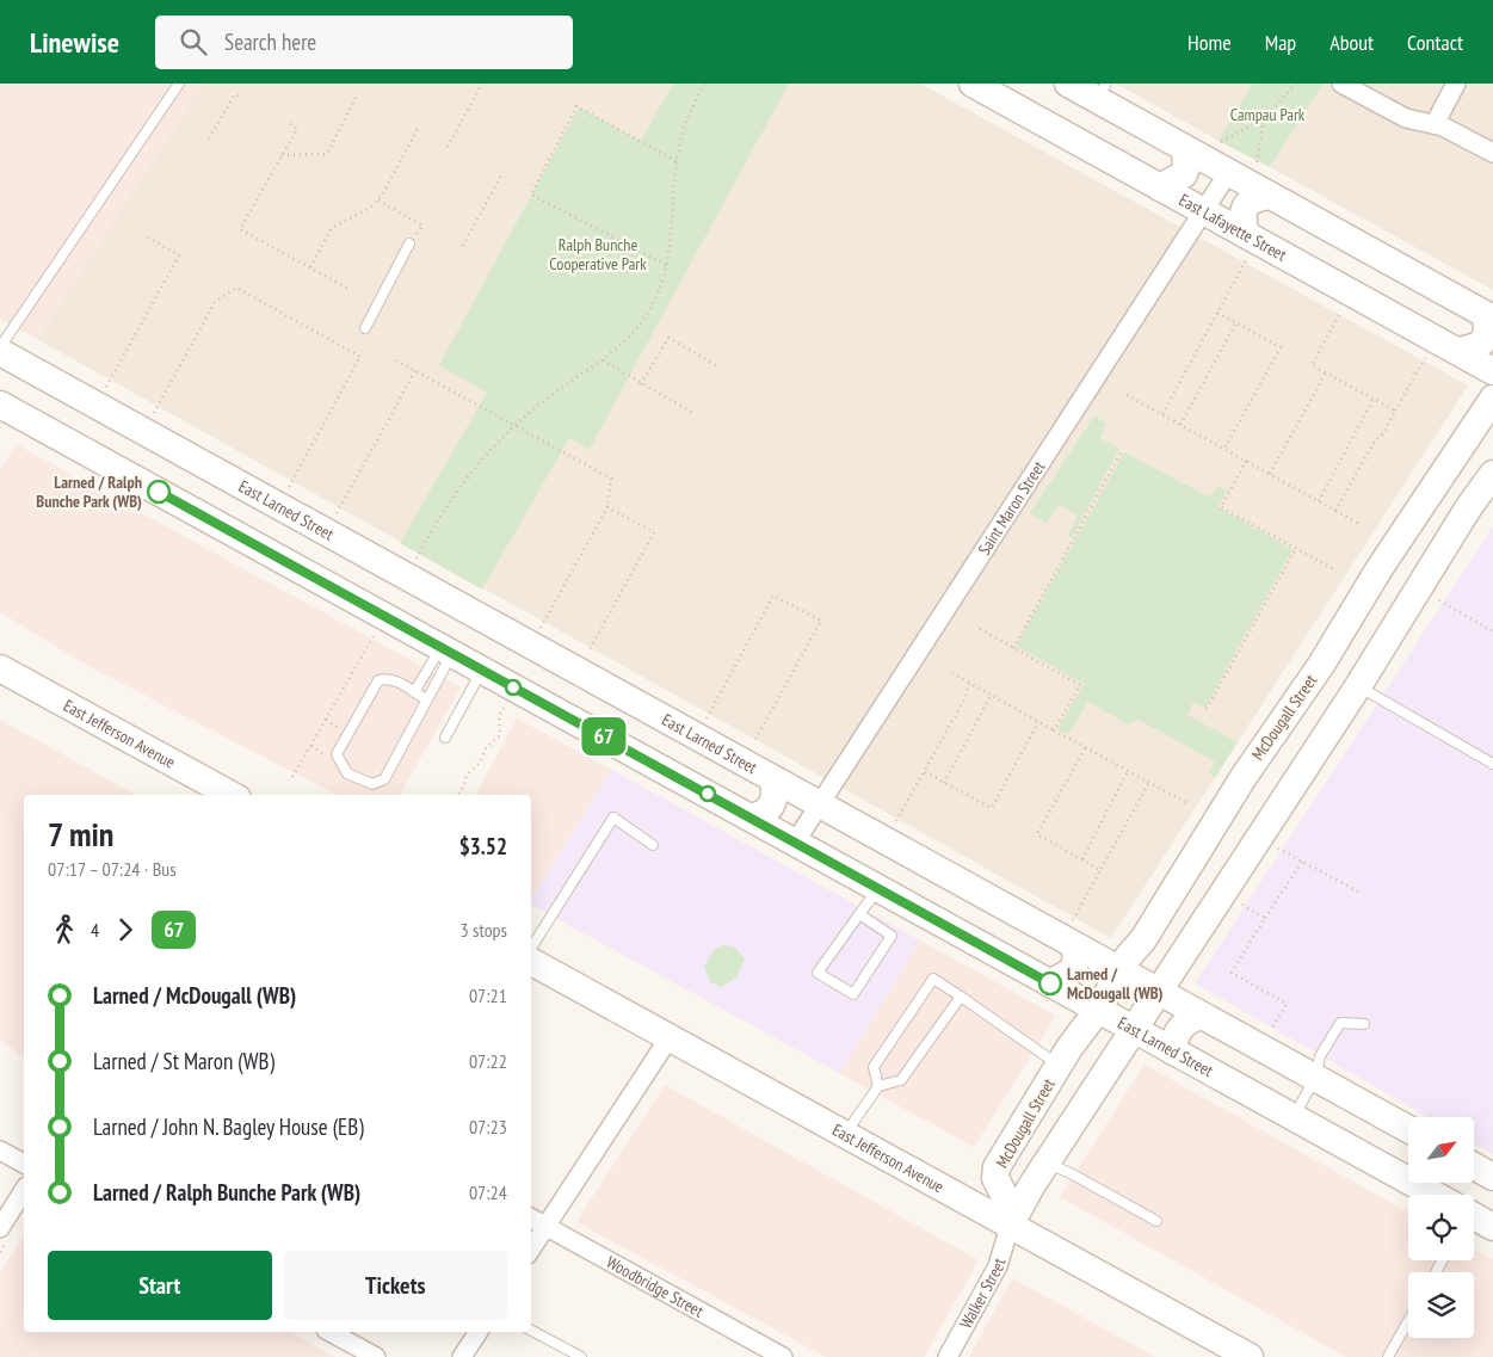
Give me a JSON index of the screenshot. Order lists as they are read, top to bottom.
{
  "streets": {
    "street": [
      "East Lafayette Street",
      "Saint Maron Street",
      "East Larned Street",
      "McDougall Street",
      "East Jefferson Avenue",
      "Woodbridge Street",
      "Walker Street"
    ]
  },
  "crossings": [
    ["East Lafayette Street", "Saint Maron Street"],
    ["Saint Maron Street", "East Larned Street"],
    ["East Larned Street", "McDougall Street"],
    ["McDougall Street", "East Jefferson Avenue"],
    ["McDougall Street", "Walker Street"],
    ["East Jefferson Avenue", "Walker Street"]
  ],
  "parks": ["Campau Park", "Ralph Bunche Cooperative Park"],
  "places": ["Larned / Ralph Bunche Park (WB)", "Larned / McDougall (WB)"],
  "lines": ["bus line 67"],
  "north": "top right",
  "page": {
    "header": "Linewise",
    "search": "Search here",
    "nav": [
      "Home",
      "Map",
      "About",
      "Contact"
    ],
    "on_map": "67",
    "heading": ["7 min", "07:17 – 07:24 · Bus", "$3.52"],
    "legs": ["4", "67", "3 stops"],
    "list": [
      {
        "name": "Larned / McDougall (WB)",
        "value": "07:21"
      },
      {
        "name": "Larned / St Maron (WB)",
        "value": "07:22"
      },
      {
        "name": "Larned / John N. Bagley House (EB)",
        "value": "07:23"
      },
      {
        "name": "Larned / Ralph Bunche Park (WB)",
        "value": "07:24"
      }
    ],
    "buttons": ["Start", "Tickets"]
  }
}
